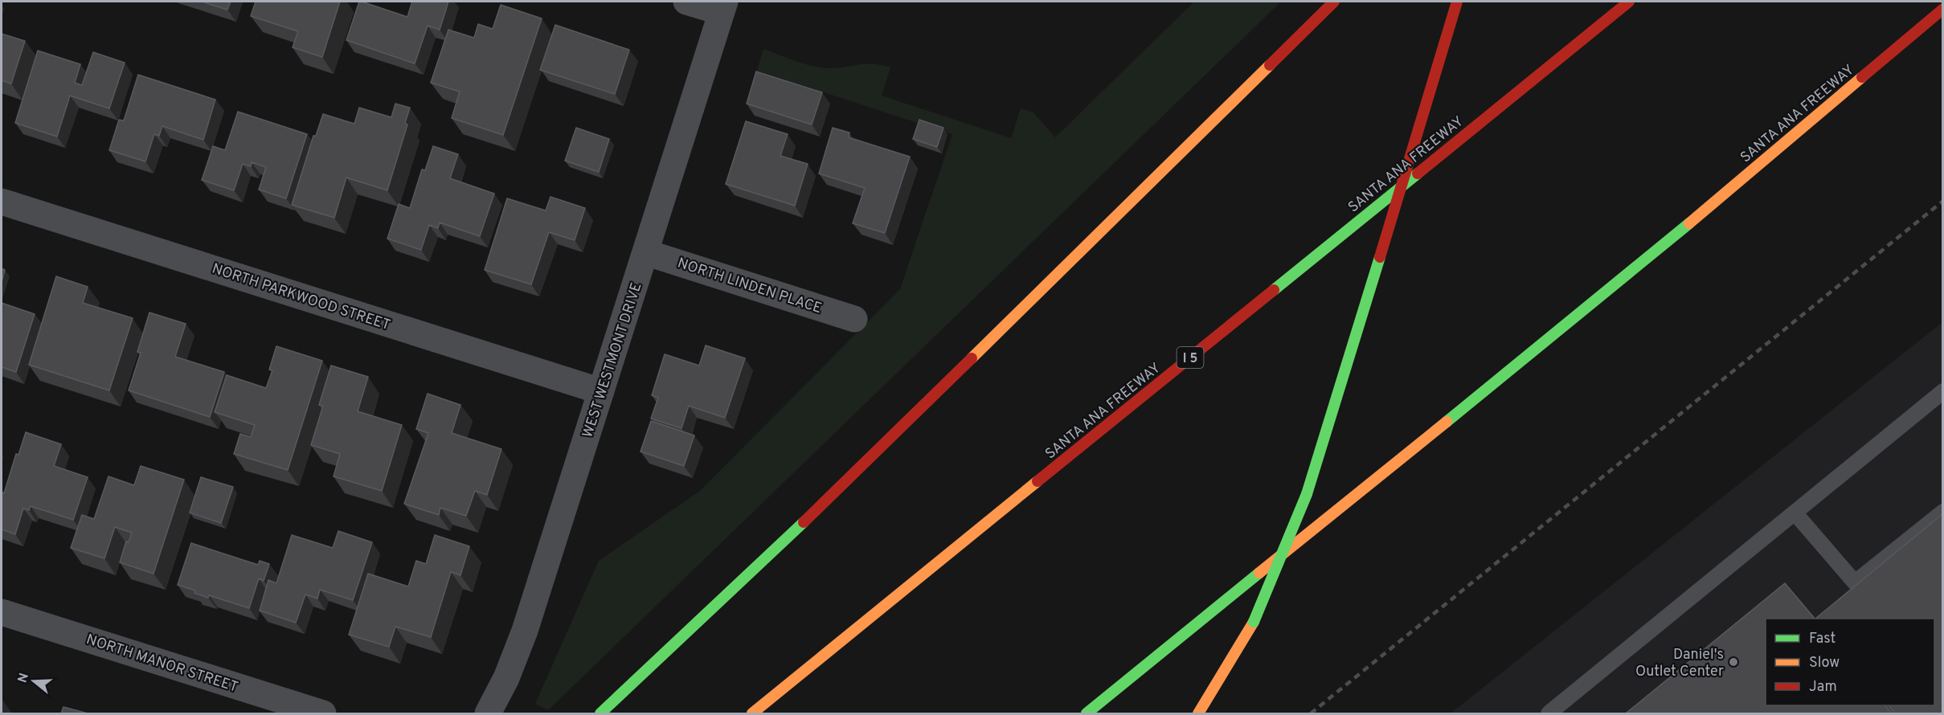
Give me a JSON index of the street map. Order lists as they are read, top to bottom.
{
  "streets": {
    "highway": ["SANTA ANA FREEWAY", "I 5"],
    "street": [
      "NORTH LINDEN PLACE",
      "NORTH PARKWOOD STREET",
      "WEST WESTMONT DRIVE",
      "NORTH MANOR STREET"
    ]
  },
  "crossings": [
    ["NORTH LINDEN PLACE", "WEST WESTMONT DRIVE"],
    ["NORTH PARKWOOD STREET", "WEST WESTMONT DRIVE"]
  ],
  "places": ["Daniel's Outlet Center"],
  "legend": ["Fast", "Slow", "Jam"],
  "north": "left"
}
